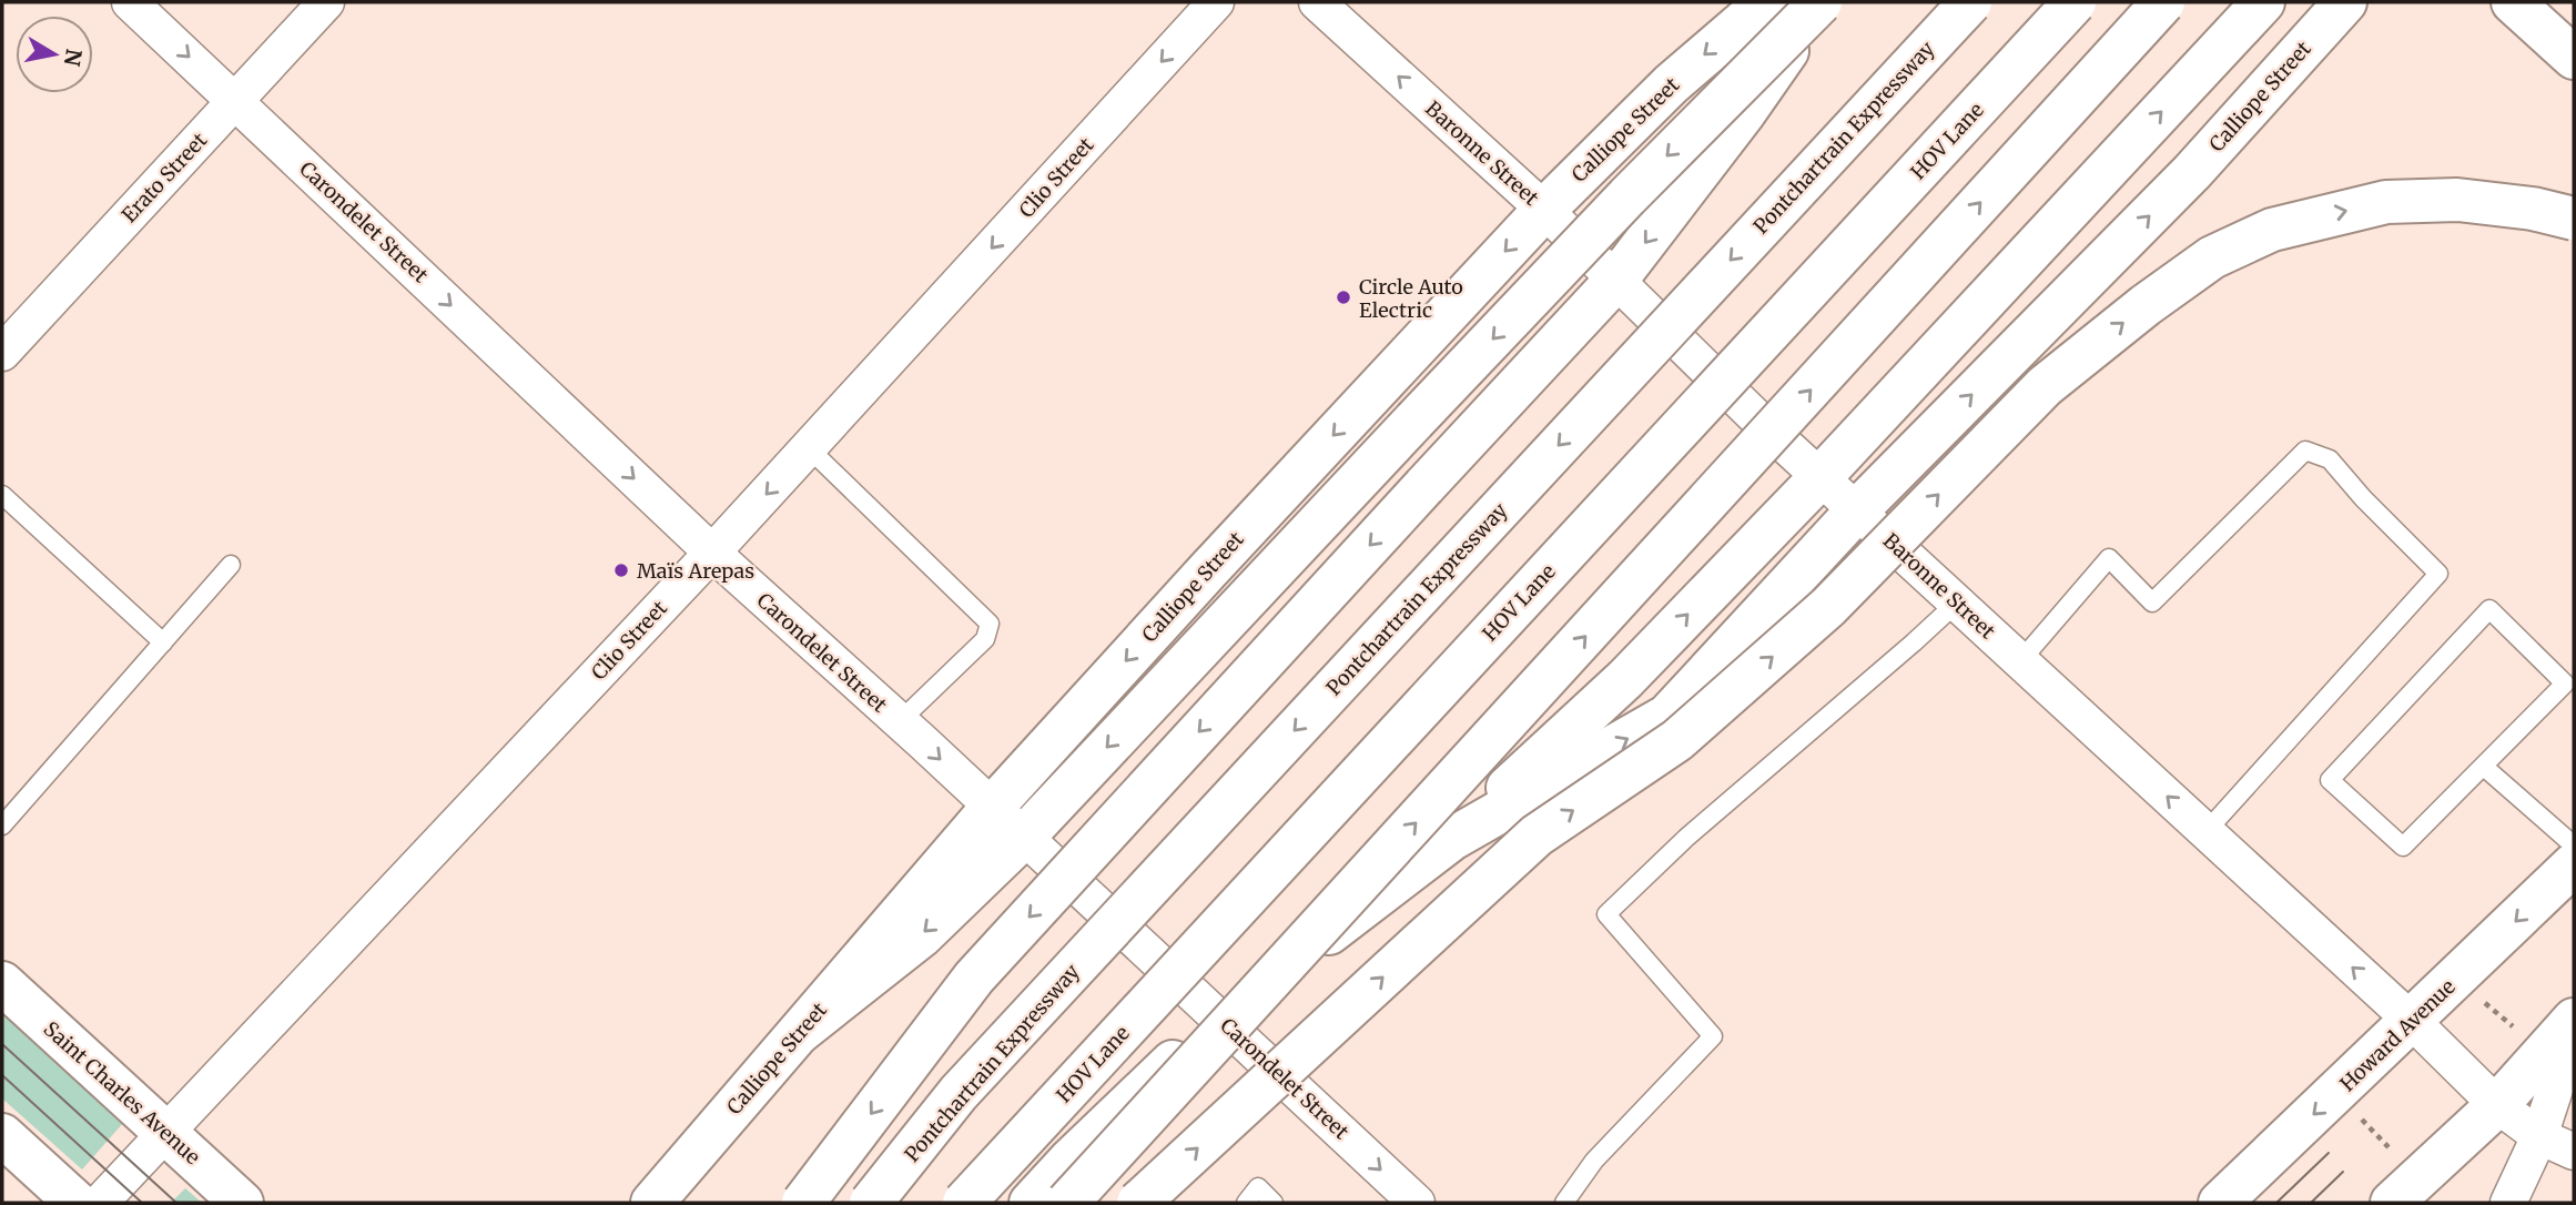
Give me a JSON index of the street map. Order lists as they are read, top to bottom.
{
  "streets": {
    "main road": [
      "Calliope Street",
      "Pontchartrain Expressway",
      "HOV Lane",
      "Howard Avenue",
      "Saint Charles Avenue"
    ],
    "street": [
      "Baronne Street",
      "Erato Street",
      "Clio Street",
      "Carondelet Street"
    ]
  },
  "crossings": [
    ["Calliope Street", "Baronne Street"],
    ["Calliope Street", "Carondelet Street"],
    ["Baronne Street", "Howard Avenue"],
    ["Erato Street", "Carondelet Street"],
    ["Clio Street", "Carondelet Street"],
    ["Clio Street", "Saint Charles Avenue"]
  ],
  "one_way": ["Baronne Street", "Clio Street", "Carondelet Street"],
  "places": ["Circle Auto Electric", "Maïs Arepas"],
  "north": "right"
}
